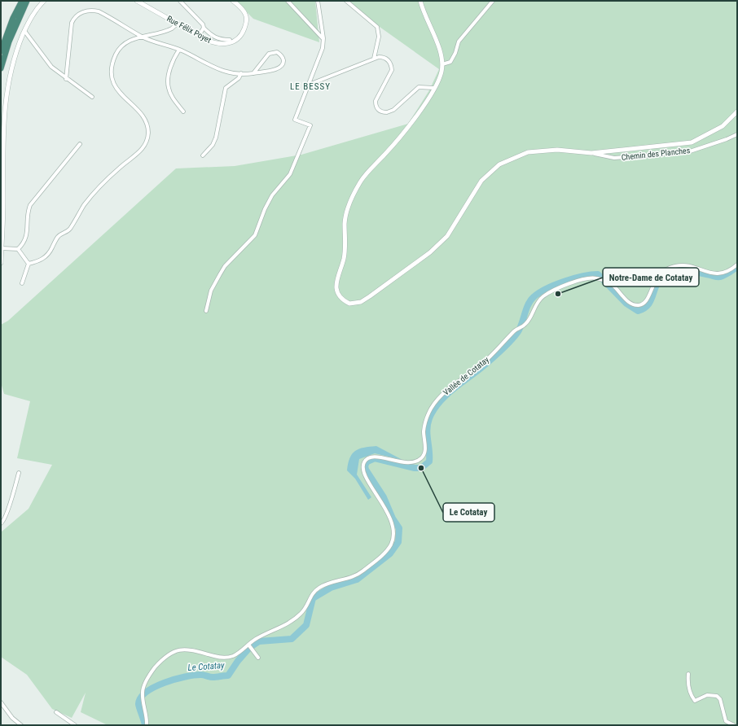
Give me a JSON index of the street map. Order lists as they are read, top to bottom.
{
  "streets": {
    "street": ["Rue Félix Poyet", "Chemin des Planches", "Vallée de Cotatay"]
  },
  "districts": ["LE BESSY"],
  "water": ["Le Cotatay"],
  "places": ["Notre-Dame de Cotatay", "Le Cotatay"]
}
